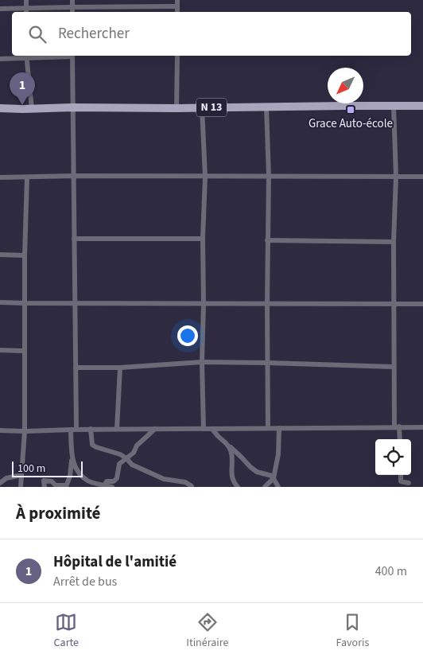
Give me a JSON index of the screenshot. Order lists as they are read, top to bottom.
{
  "streets": {
    "main road": ["N 13"]
  },
  "places": {
    "transit": ["Grace Auto-école"]
  },
  "scale_bar": "100 m",
  "north": "bottom left",
  "page": {
    "search": "Rechercher",
    "pins": "1",
    "scale": "100 m",
    "heading": "À proximité",
    "list": [
      {
        "mark": "1",
        "name": "Hôpital de l'amitié",
        "note": "Arrêt de bus",
        "value": "400 m"
      }
    ],
    "nav": ["Carte", "Itinéraire", "Favoris"]
  }
}
